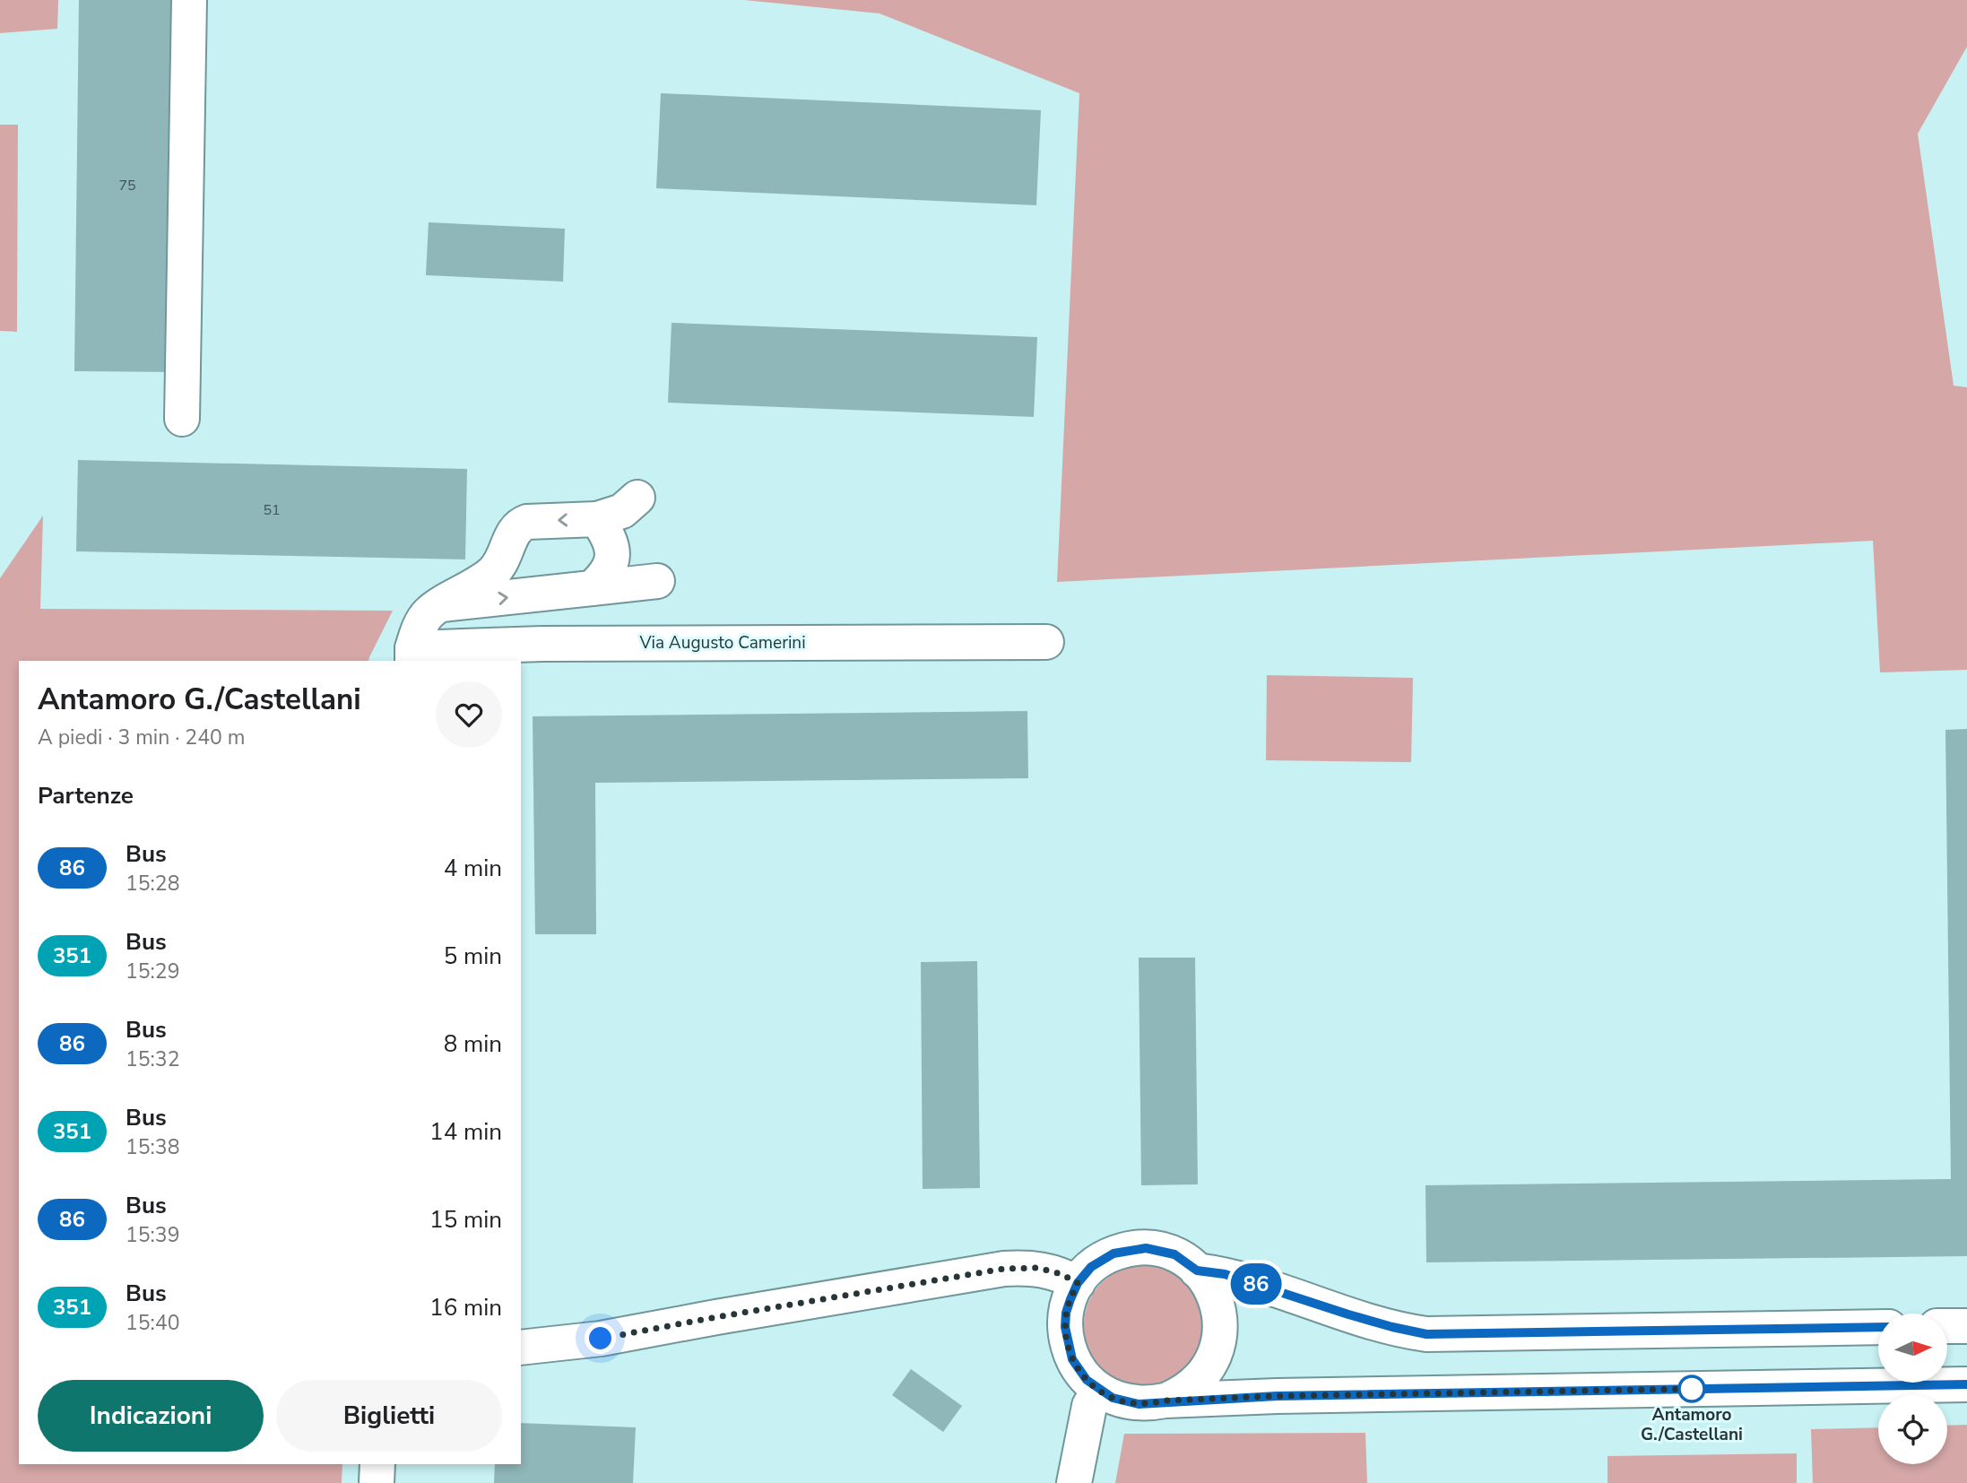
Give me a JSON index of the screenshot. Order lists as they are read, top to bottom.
{
  "streets": {
    "street": ["Via Augusto Camerini"]
  },
  "places": ["Antamoro G./Castellani"],
  "lines": ["bus line 86"],
  "house_numbers": ["75", "51"],
  "north": "right",
  "page": {
    "on_map": "86",
    "heading": [
      ["Antamoro G./Castellani", "A piedi · 3 min · 240 m"],
      "Partenze"
    ],
    "list": [
      {
        "mark": "86",
        "name": "Bus",
        "note": "15:28",
        "value": "4 min"
      },
      {
        "mark": "351",
        "name": "Bus",
        "note": "15:29",
        "value": "5 min"
      },
      {
        "mark": "86",
        "name": "Bus",
        "note": "15:32",
        "value": "8 min"
      },
      {
        "mark": "351",
        "name": "Bus",
        "note": "15:38",
        "value": "14 min"
      },
      {
        "mark": "86",
        "name": "Bus",
        "note": "15:39",
        "value": "15 min"
      },
      {
        "mark": "351",
        "name": "Bus",
        "note": "15:40",
        "value": "16 min"
      }
    ],
    "buttons": ["Indicazioni", "Biglietti"]
  }
}
